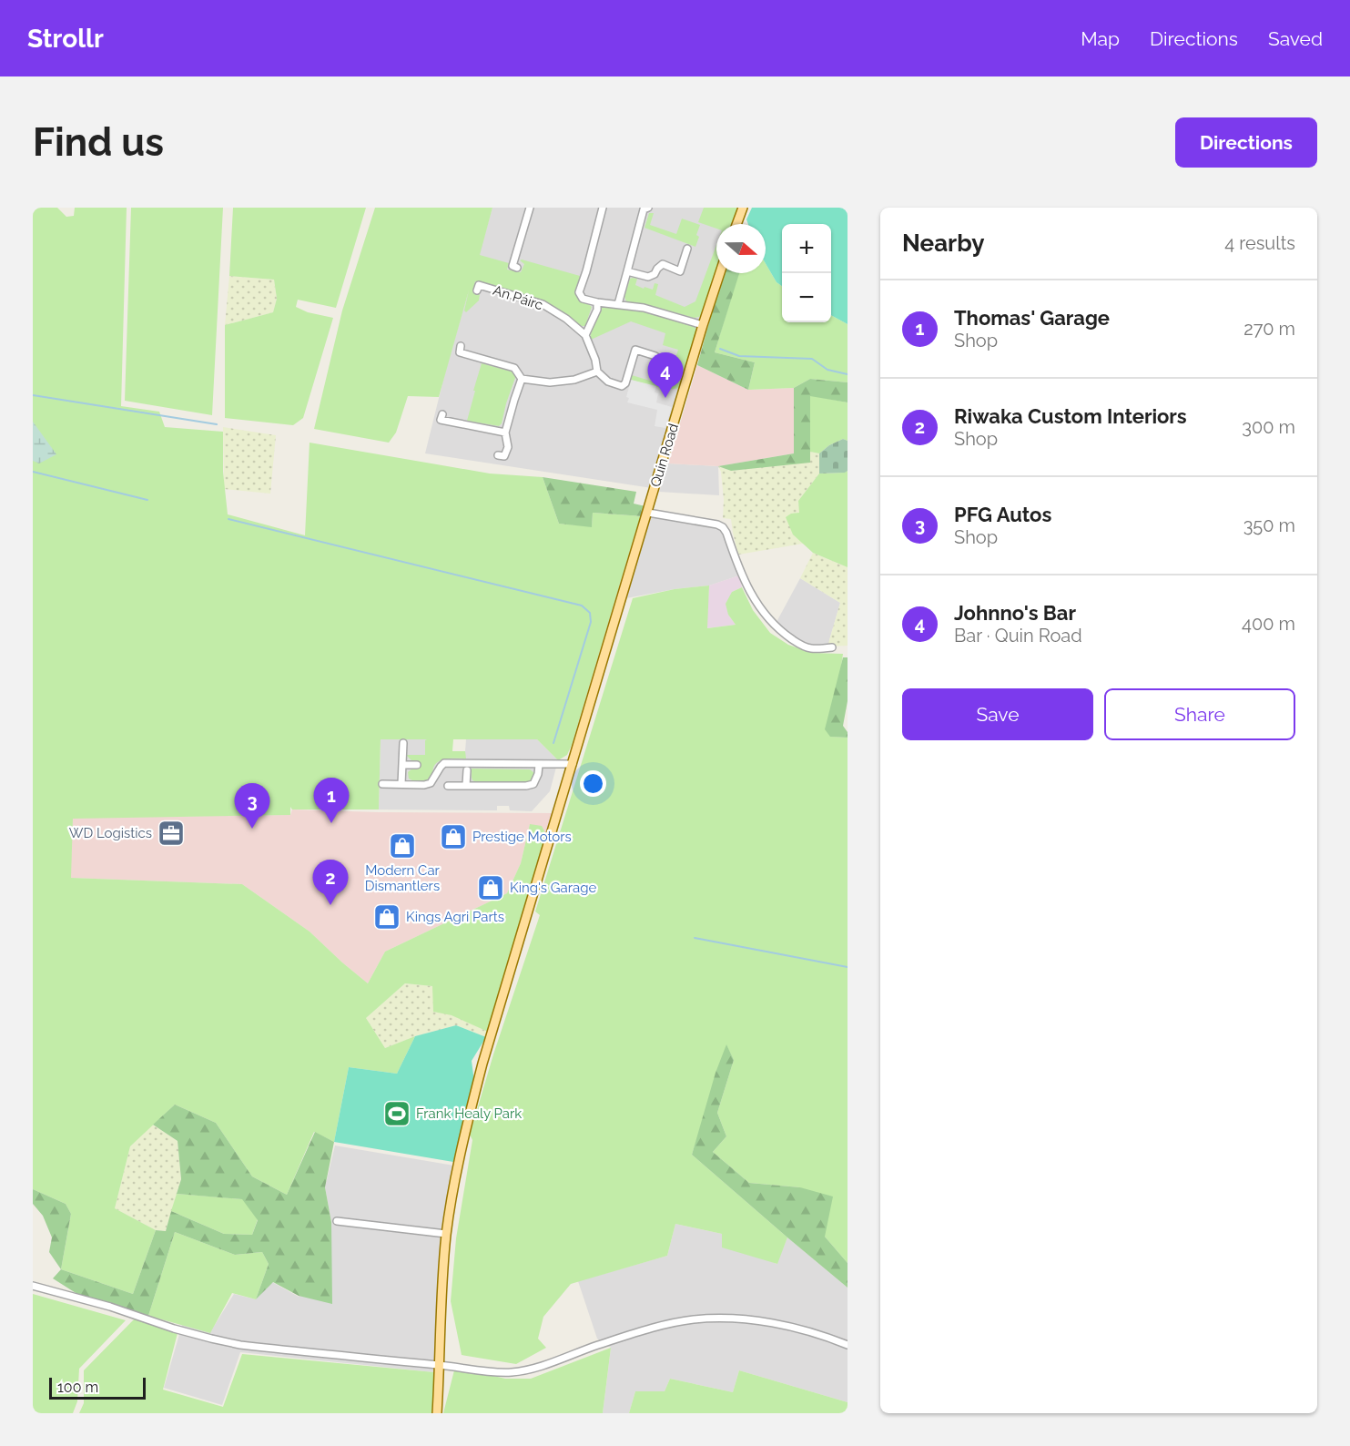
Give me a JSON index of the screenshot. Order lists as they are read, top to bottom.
{
  "streets": {
    "main road": ["Quin Road"],
    "street": ["An Páirc"]
  },
  "places": {
    "office": ["WD Logistics"],
    "shop": [
      "Prestige Motors",
      "Modern Car Dismantlers",
      "King's Garage",
      "Kings Agri Parts"
    ],
    "sports": ["Frank Healy Park"]
  },
  "scale_bar": "100 m",
  "north": "right",
  "page": {
    "header": "Strollr",
    "nav": ["Map", "Directions", "Saved"],
    "buttons": [
      "Directions",
      ["Save", "Share"]
    ],
    "title": "Find us",
    "heading": ["Nearby", "4 results"],
    "map_buttons": ["+", "−"],
    "list": [
      {
        "mark": "1",
        "name": "Thomas' Garage",
        "note": "Shop",
        "value": "270 m"
      },
      {
        "mark": "2",
        "name": "Riwaka Custom Interiors",
        "note": "Shop",
        "value": "300 m"
      },
      {
        "mark": "3",
        "name": "PFG Autos",
        "note": "Shop",
        "value": "350 m"
      },
      {
        "mark": "4",
        "name": "Johnno's Bar",
        "note": "Bar · Quin Road",
        "value": "400 m"
      }
    ],
    "pins": [
      "4",
      "1",
      "3",
      "2"
    ],
    "scale": "100 m"
  }
}
